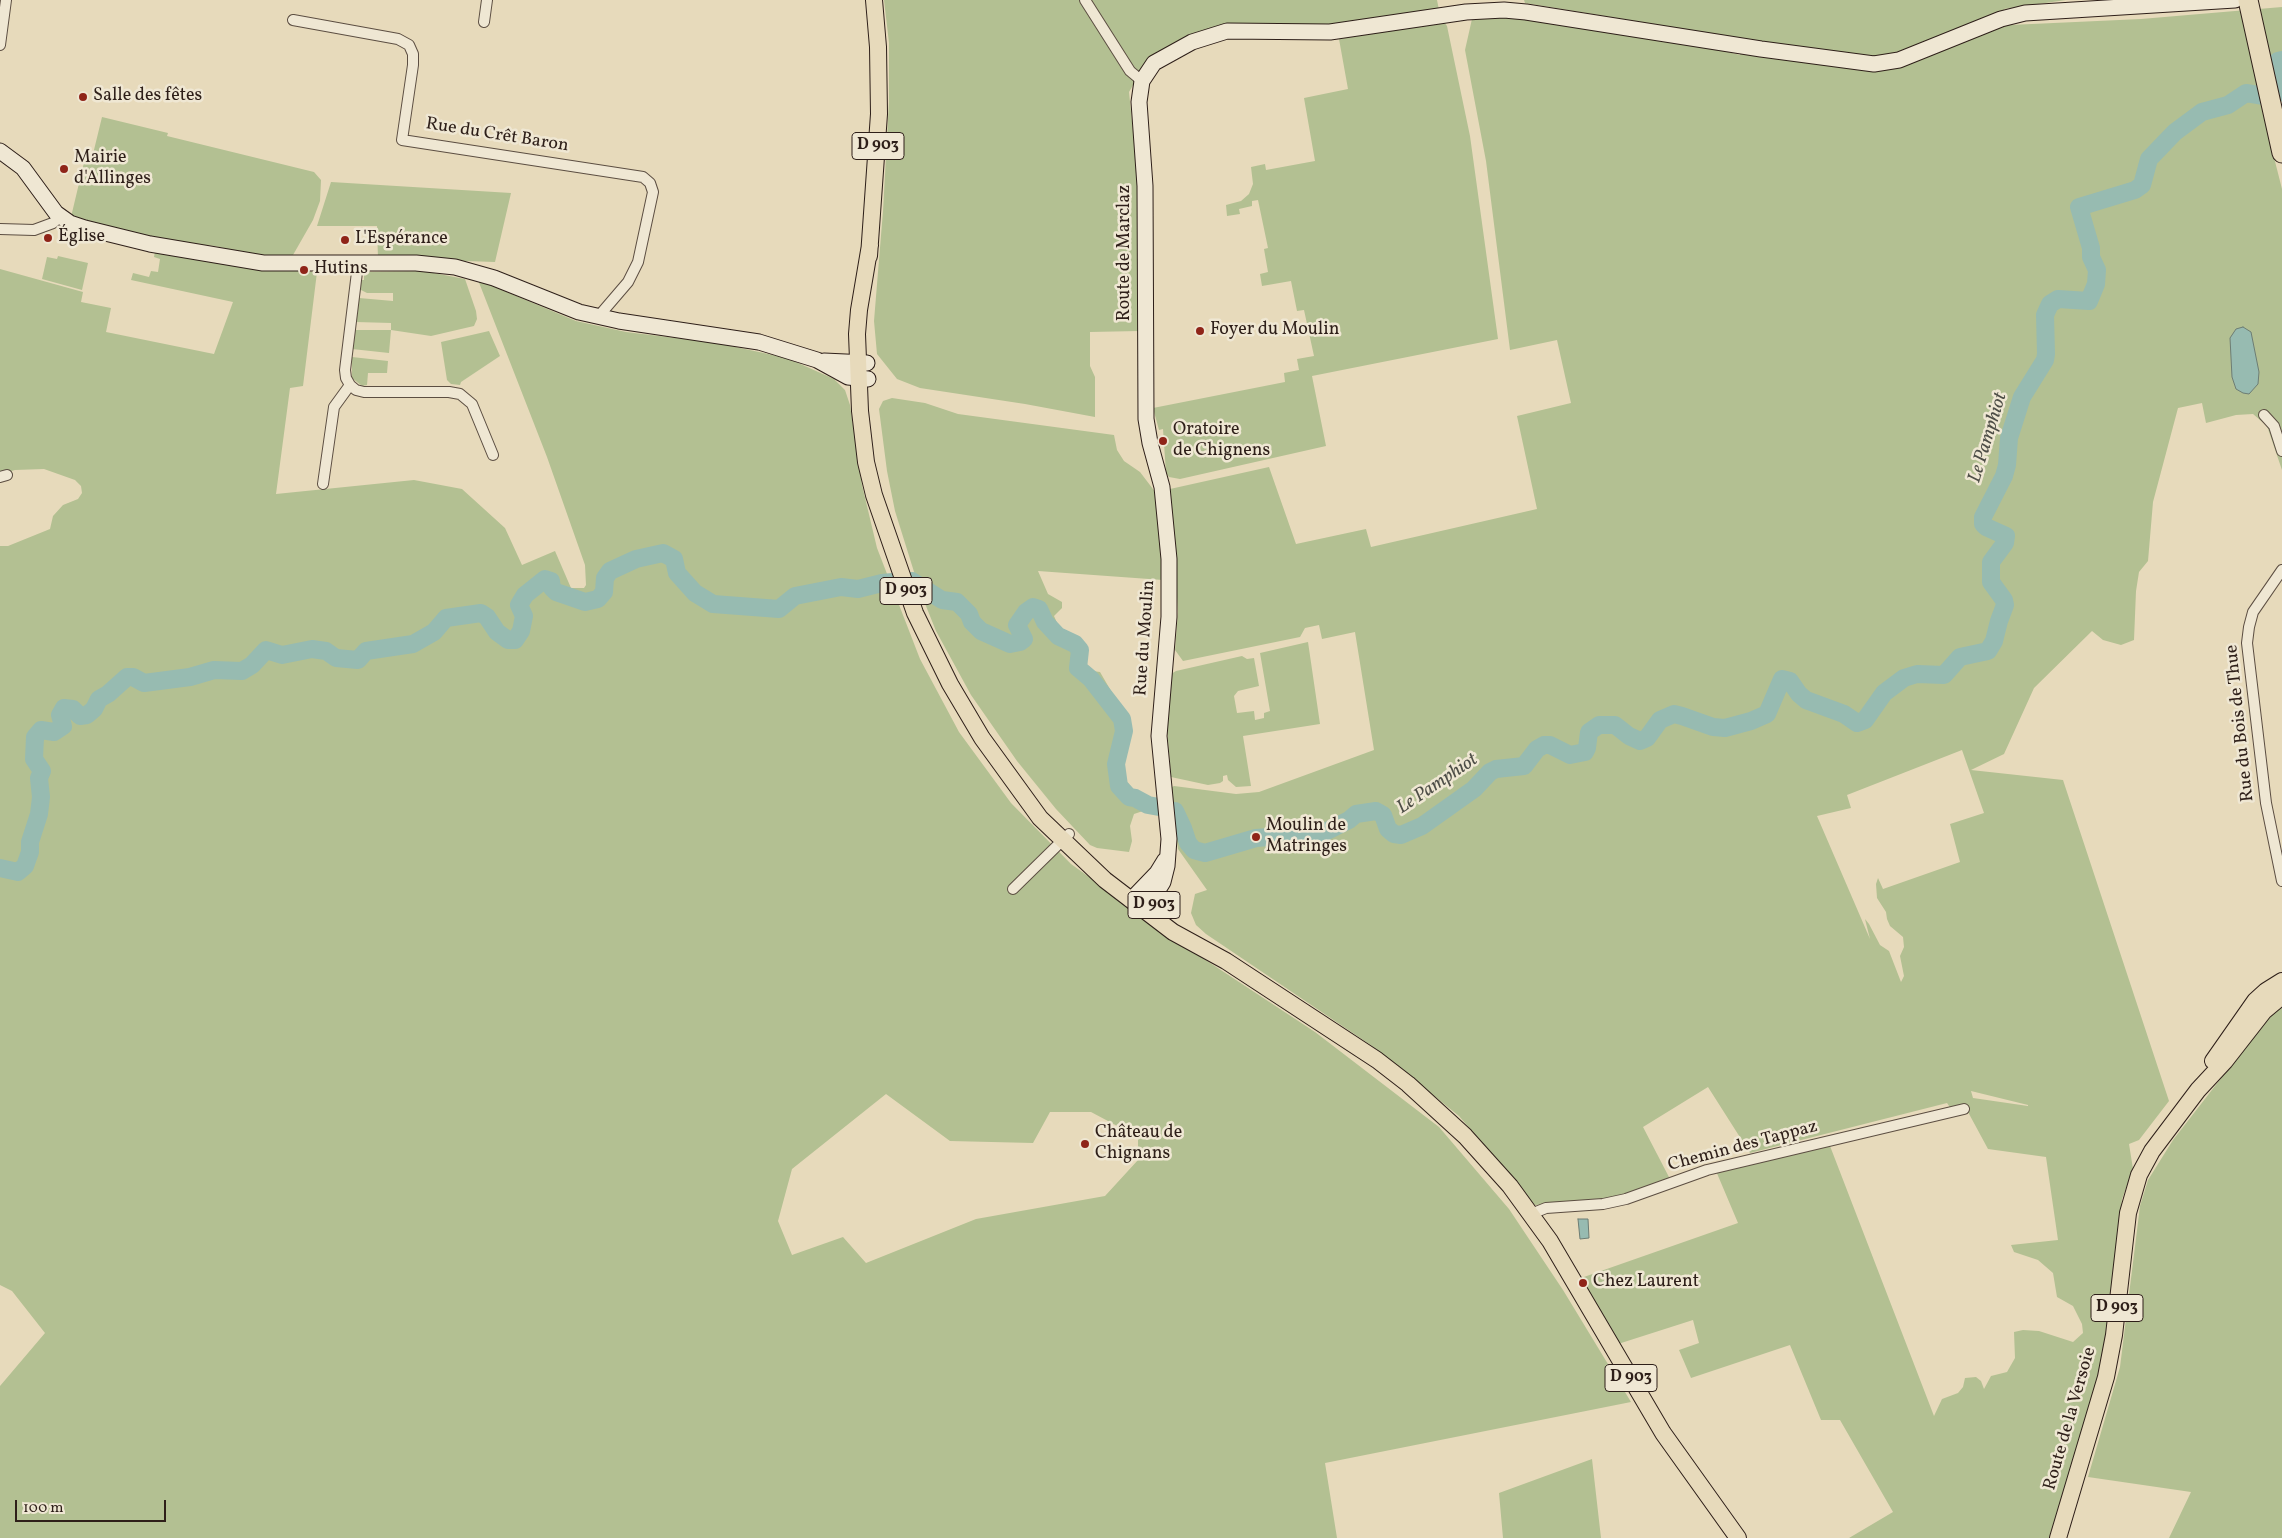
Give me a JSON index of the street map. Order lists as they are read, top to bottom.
{
  "streets": {
    "main road": ["D 903", "Route de la Versoie"],
    "street": [
      "Rue du Crêt Baron",
      "Route de Marclaz",
      "Rue du Moulin",
      "Rue du Bois de Thue",
      "Chemin des Tappaz"
    ]
  },
  "crossings": [
    ["D 903", "Rue du Moulin"],
    ["D 903", "Chemin des Tappaz"],
    ["Route de Marclaz", "Rue du Moulin"]
  ],
  "water": ["Le Pamphiot"],
  "places": [
    "Salle des fêtes",
    "Mairie d'Allinges",
    "Église",
    "L'Espérance",
    "Hutins",
    "Foyer du Moulin",
    "Oratoire de Chignens",
    "Moulin de Matringes",
    "Château de Chignans",
    "Chez Laurent"
  ],
  "scale_bar": "100 m"
}
